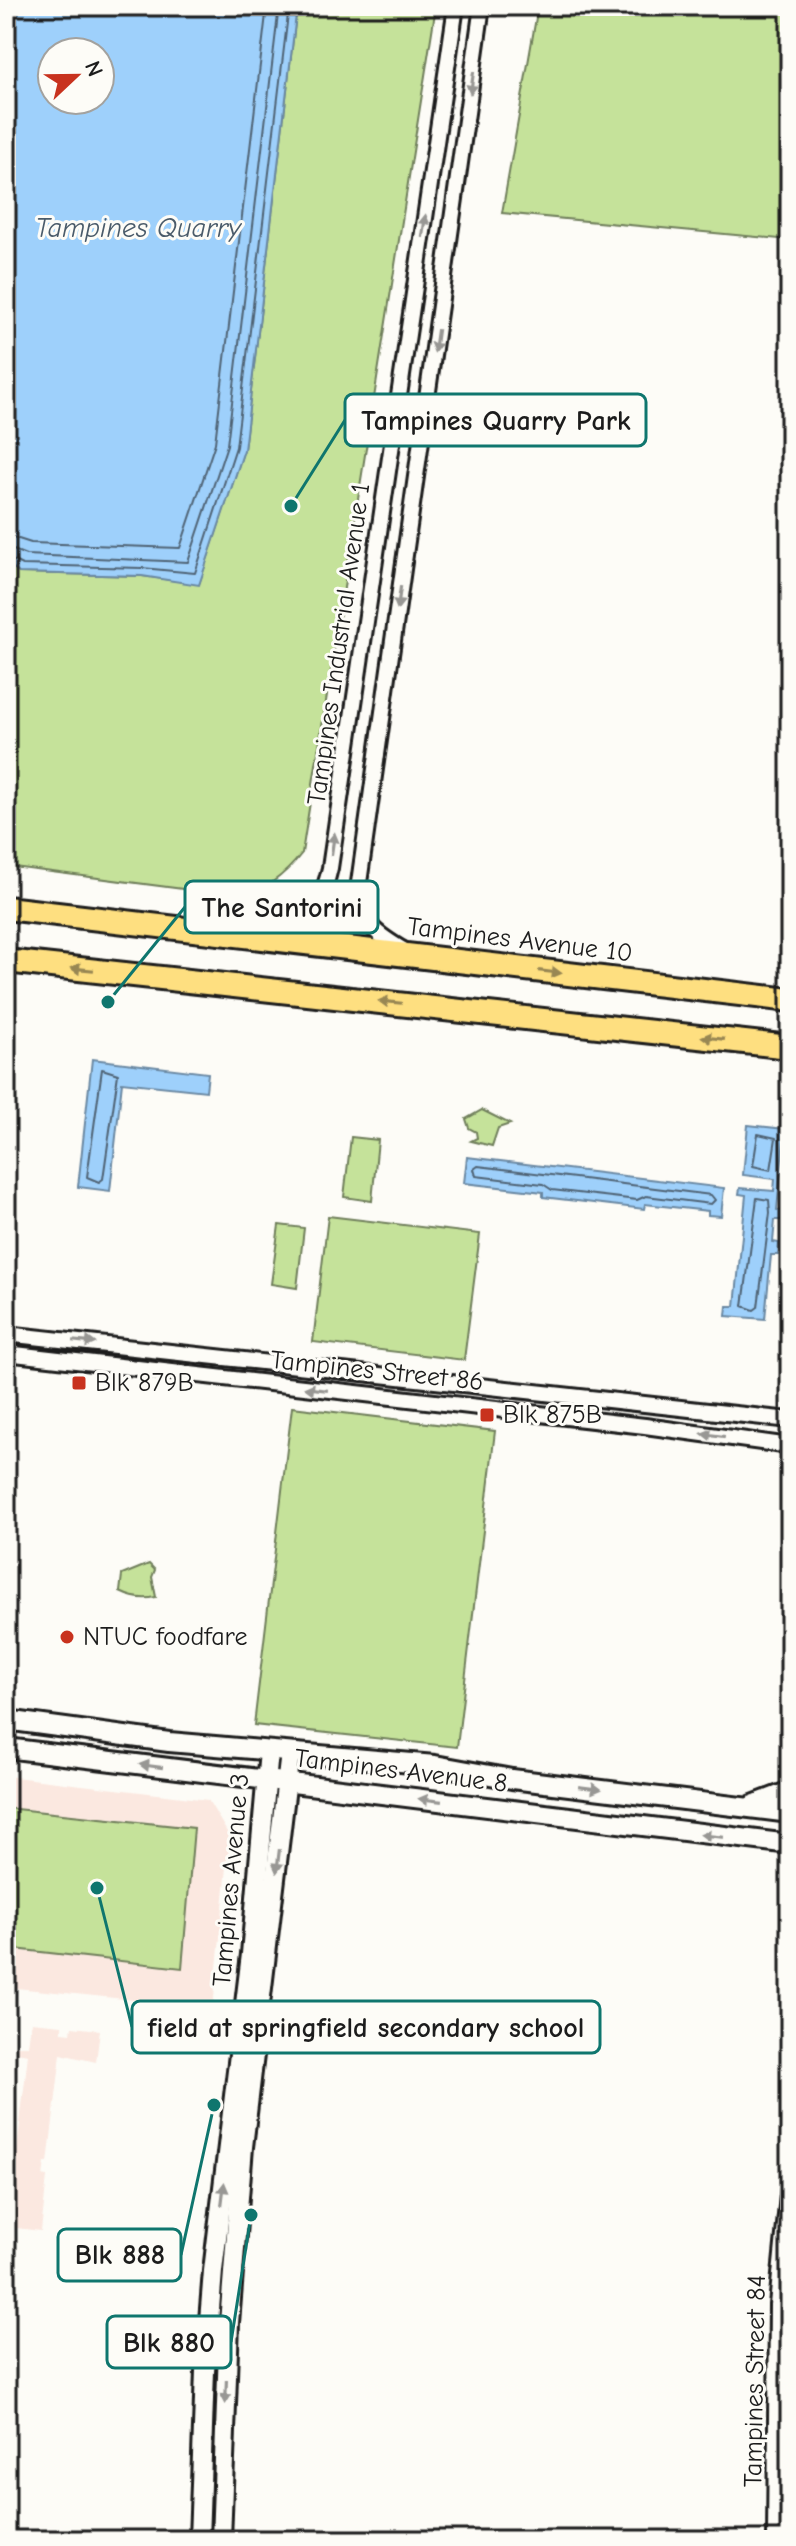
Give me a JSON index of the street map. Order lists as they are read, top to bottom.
{
  "streets": {
    "main road": ["Tampines Avenue 10"],
    "street": [
      "Tampines Industrial Avenue 1",
      "Tampines Street 86",
      "Tampines Avenue 8",
      "Tampines Avenue 3",
      "Tampines Street 84"
    ]
  },
  "crossings": [
    ["Tampines Industrial Avenue 1", "Tampines Avenue 10"],
    ["Tampines Avenue 8", "Tampines Avenue 3"]
  ],
  "water": ["Tampines Quarry"],
  "places": {
    "other": [
      "Tampines Quarry Park",
      "The Santorini",
      "NTUC foodfare",
      "field at springfield secondary school",
      "Blk 888",
      "Blk 880"
    ],
    "transit": ["Blk 879B", "Blk 875B"]
  },
  "north": "right"
}
